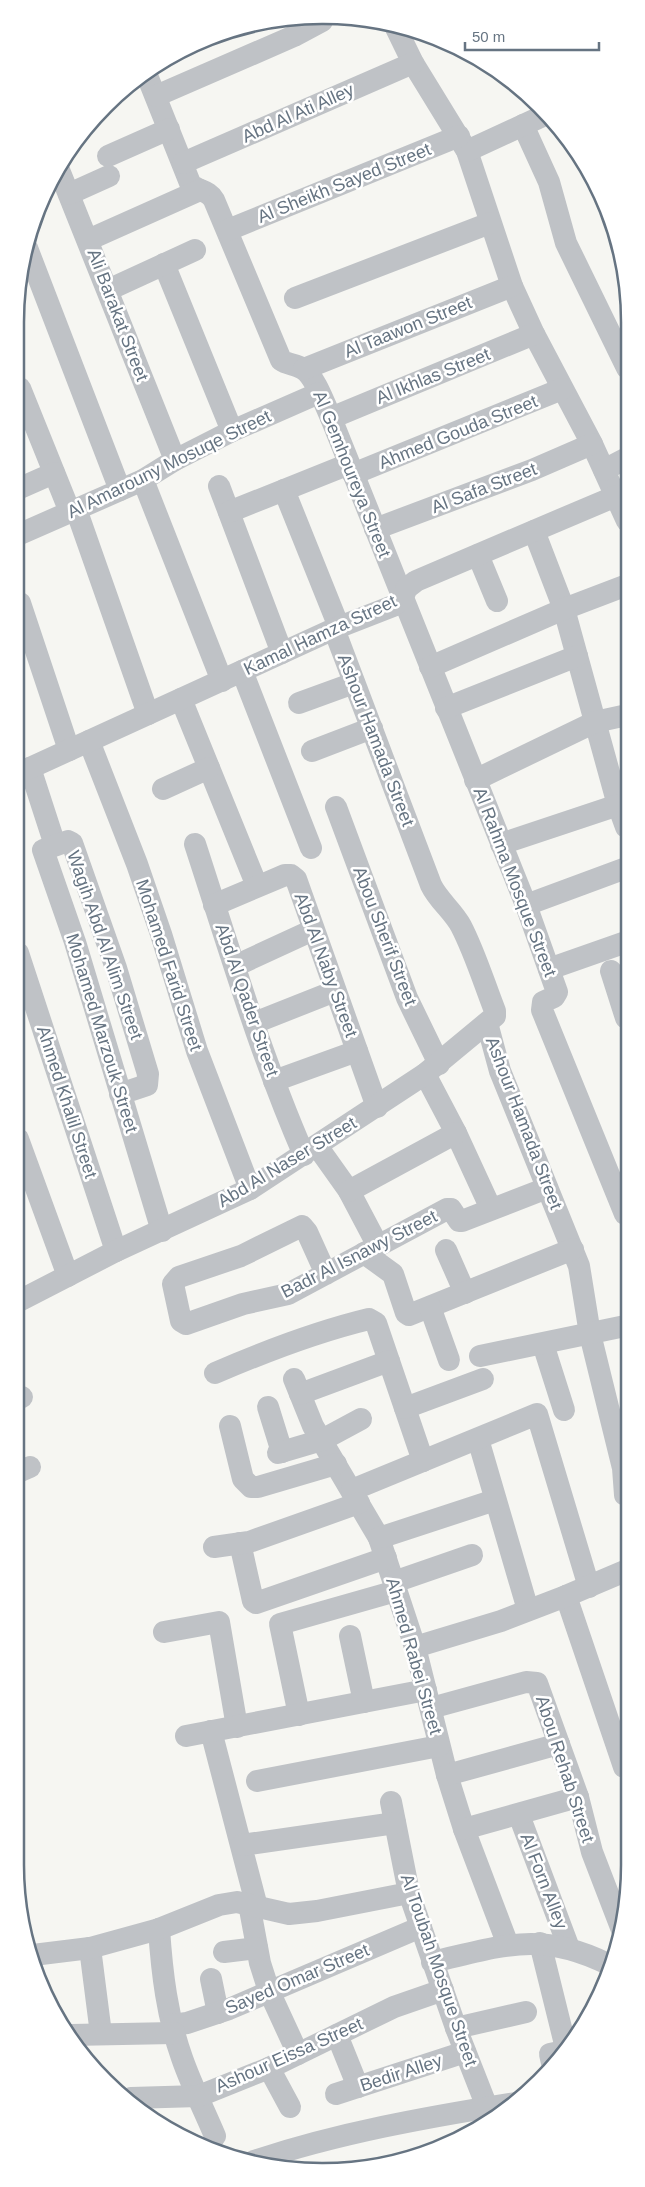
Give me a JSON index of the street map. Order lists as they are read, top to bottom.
{
  "streets": {
    "street": [
      "Abd Al Ati Alley",
      "Al Sheikh Sayed Street",
      "Ali Barakat Street",
      "Al Taawon Street",
      "Al Ikhlas Street",
      "Ahmed Gouda Street",
      "Al Amarouny Mosuqe Street",
      "Al Gemhoureya Street",
      "Al Safa Street",
      "Kamal Hamza Street",
      "Ashour Hamada Street",
      "Al Rahma Mosque Street",
      "Abou Sherif Street",
      "Wagih Abd Al Alim Street",
      "Mohamed Farid Street",
      "Abd Al Naby Street",
      "Abd Al Qader Street",
      "Mohamed Marzouk Street",
      "Ahmed Khalil Street",
      "Abd Al Naser Street",
      "Badr Al Isnawy Street",
      "Ahmed Rabei Street",
      "Abou Rehab Street",
      "Al Forn Alley",
      "Al Toubah Mosque Street",
      "Sayed Omar Street",
      "Ashour Eissa Street",
      "Bedir Alley"
    ]
  },
  "crossings": [
    ["Ali Barakat Street", "Al Amarouny Mosuqe Street"],
    ["Al Taawon Street", "Al Gemhoureya Street"],
    ["Al Ikhlas Street", "Al Gemhoureya Street"],
    ["Ahmed Gouda Street", "Al Gemhoureya Street"],
    ["Ahmed Gouda Street", "Ashour Hamada Street"],
    ["Al Amarouny Mosuqe Street", "Al Gemhoureya Street"],
    ["Al Gemhoureya Street", "Al Safa Street"],
    ["Al Gemhoureya Street", "Kamal Hamza Street"],
    ["Al Gemhoureya Street", "Al Rahma Mosque Street"],
    ["Kamal Hamza Street", "Ashour Hamada Street"],
    ["Kamal Hamza Street", "Al Rahma Mosque Street"],
    ["Kamal Hamza Street", "Wagih Abd Al Alim Street"],
    ["Kamal Hamza Street", "Mohamed Farid Street"],
    ["Ashour Hamada Street", "Abd Al Naser Street"],
    ["Ashour Hamada Street", "Badr Al Isnawy Street"],
    ["Abou Sherif Street", "Abd Al Naser Street"],
    ["Abou Sherif Street", "Badr Al Isnawy Street"],
    ["Wagih Abd Al Alim Street", "Mohamed Marzouk Street"],
    ["Mohamed Farid Street", "Abd Al Naser Street"],
    ["Abd Al Naby Street", "Abd Al Qader Street"],
    ["Abd Al Naby Street", "Abd Al Naser Street"],
    ["Abd Al Qader Street", "Abd Al Naser Street"],
    ["Abd Al Qader Street", "Badr Al Isnawy Street"],
    ["Mohamed Marzouk Street", "Abd Al Naser Street"],
    ["Ahmed Khalil Street", "Abd Al Naser Street"],
    ["Ahmed Rabei Street", "Abou Rehab Street"],
    ["Al Toubah Mosque Street", "Sayed Omar Street"],
    ["Al Toubah Mosque Street", "Ashour Eissa Street"],
    ["Al Toubah Mosque Street", "Bedir Alley"]
  ],
  "scale_bar": "50 m"
}
